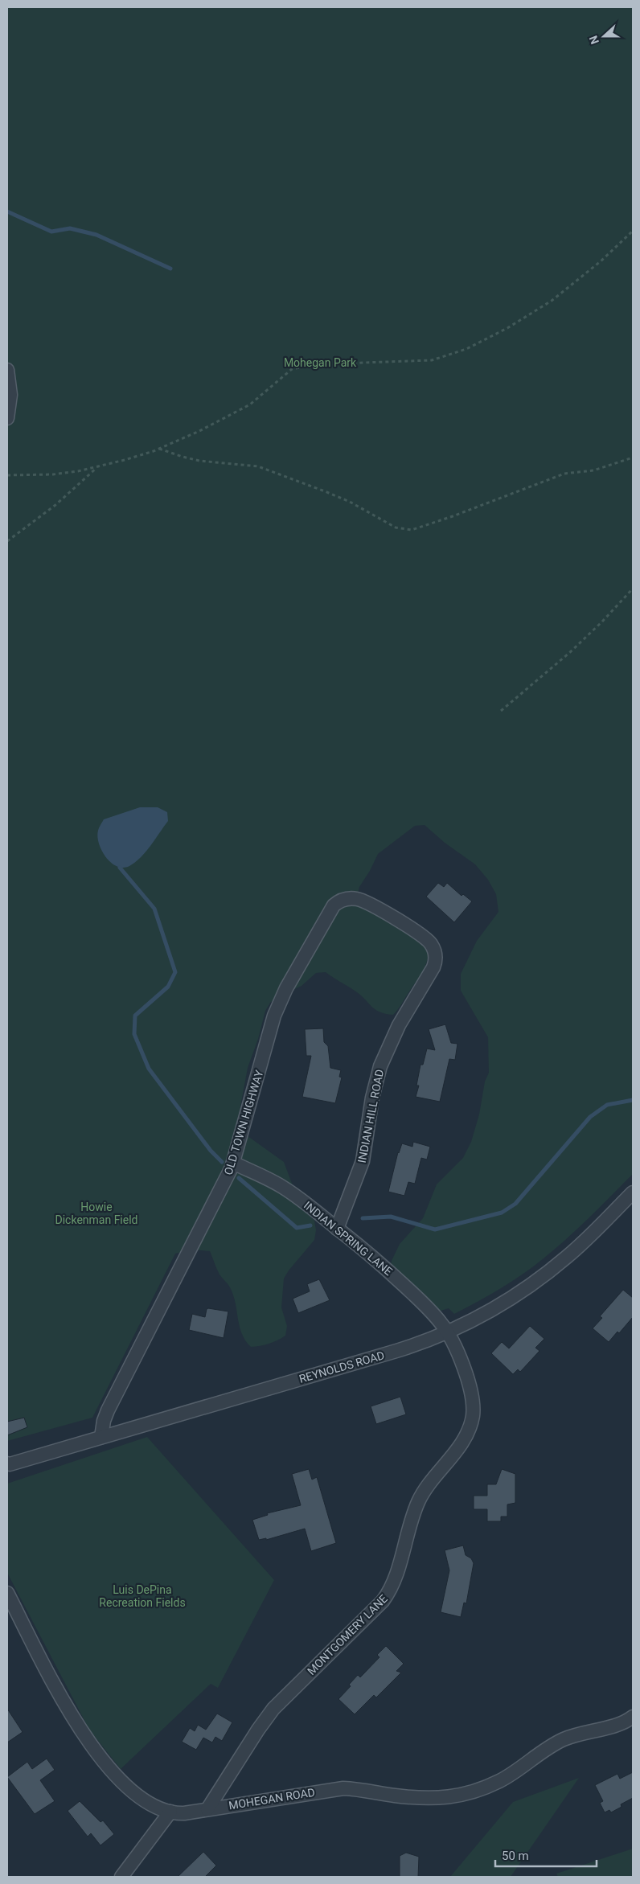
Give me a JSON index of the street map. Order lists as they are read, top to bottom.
{
  "streets": {
    "street": [
      "INDIAN HILL ROAD",
      "OLD TOWN HIGHWAY",
      "INDIAN SPRING LANE",
      "REYNOLDS ROAD",
      "MONTGOMERY LANE",
      "MOHEGAN ROAD"
    ]
  },
  "crossings": [
    ["INDIAN HILL ROAD", "OLD TOWN HIGHWAY"],
    ["INDIAN HILL ROAD", "INDIAN SPRING LANE"],
    ["OLD TOWN HIGHWAY", "INDIAN SPRING LANE"],
    ["OLD TOWN HIGHWAY", "REYNOLDS ROAD"],
    ["INDIAN SPRING LANE", "REYNOLDS ROAD"],
    ["INDIAN SPRING LANE", "MONTGOMERY LANE"],
    ["REYNOLDS ROAD", "MONTGOMERY LANE"],
    ["MONTGOMERY LANE", "MOHEGAN ROAD"]
  ],
  "parks": ["Mohegan Park", "Howie Dickenman Field", "Luis DePina Recreation Fields"],
  "scale_bar": "50 m",
  "north": "left"
}
